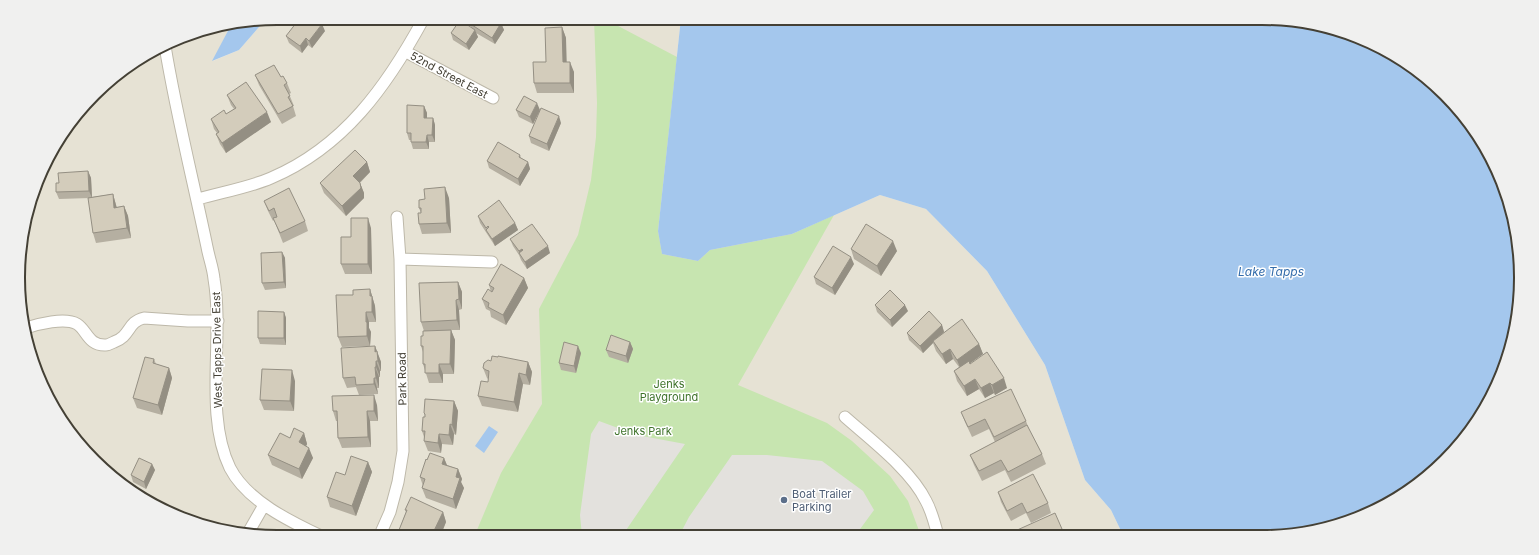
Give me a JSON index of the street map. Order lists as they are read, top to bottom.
{
  "streets": {
    "street": ["52nd Street East", "West Tapps Drive East", "Park Road"]
  },
  "water": ["Lake Tapps"],
  "parks": ["Jenks Playground", "Jenks Park"],
  "places": ["Boat Trailer Parking"]
}
